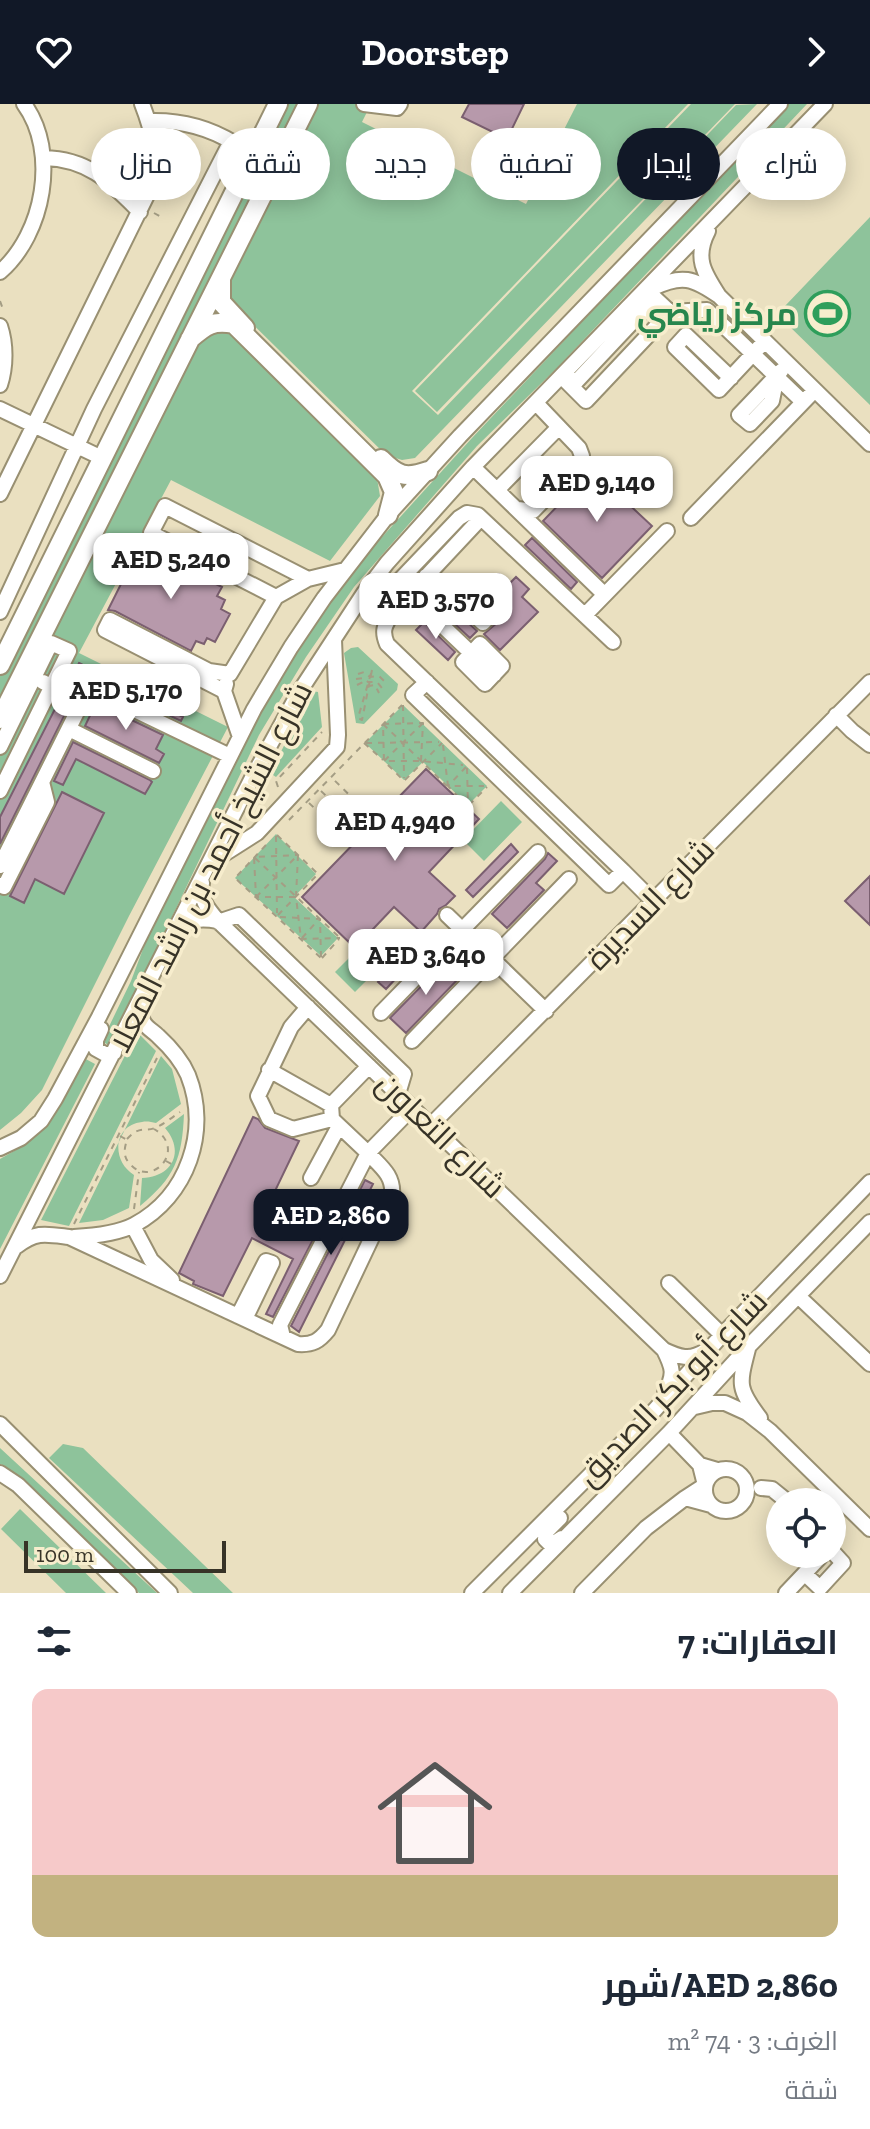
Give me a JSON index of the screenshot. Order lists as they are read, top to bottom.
{
  "streets": {
    "street": [
      "شارع الشيخ أحمد بن راشد المعلا",
      "شارع السديرة",
      "شارع التعاون",
      "شارع أبو بكر الصديق"
    ]
  },
  "crossings": [
    ["شارع الشيخ أحمد بن راشد المعلا", "شارع التعاون"],
    ["شارع السديرة", "شارع التعاون"]
  ],
  "places": {
    "sports": ["مركز رياضي"]
  },
  "scale_bar": "100 m",
  "page": {
    "header": "Doorstep",
    "chip": [
      "شراء",
      "إيجار",
      "تصفية",
      "جديد",
      "شقة",
      "منزل"
    ],
    "price": [
      "AED 9,140",
      "AED 5,240",
      "AED 3,570",
      "AED 5,170",
      "AED 4,940",
      "AED 3,640",
      "AED 2,860"
    ],
    "scale": "100 m",
    "heading": "العقارات: 7",
    "list": [
      {
        "name": "AED 2,860/شهر",
        "note": "الغرف: 3 · 74 m² · شقة"
      }
    ]
  }
}
